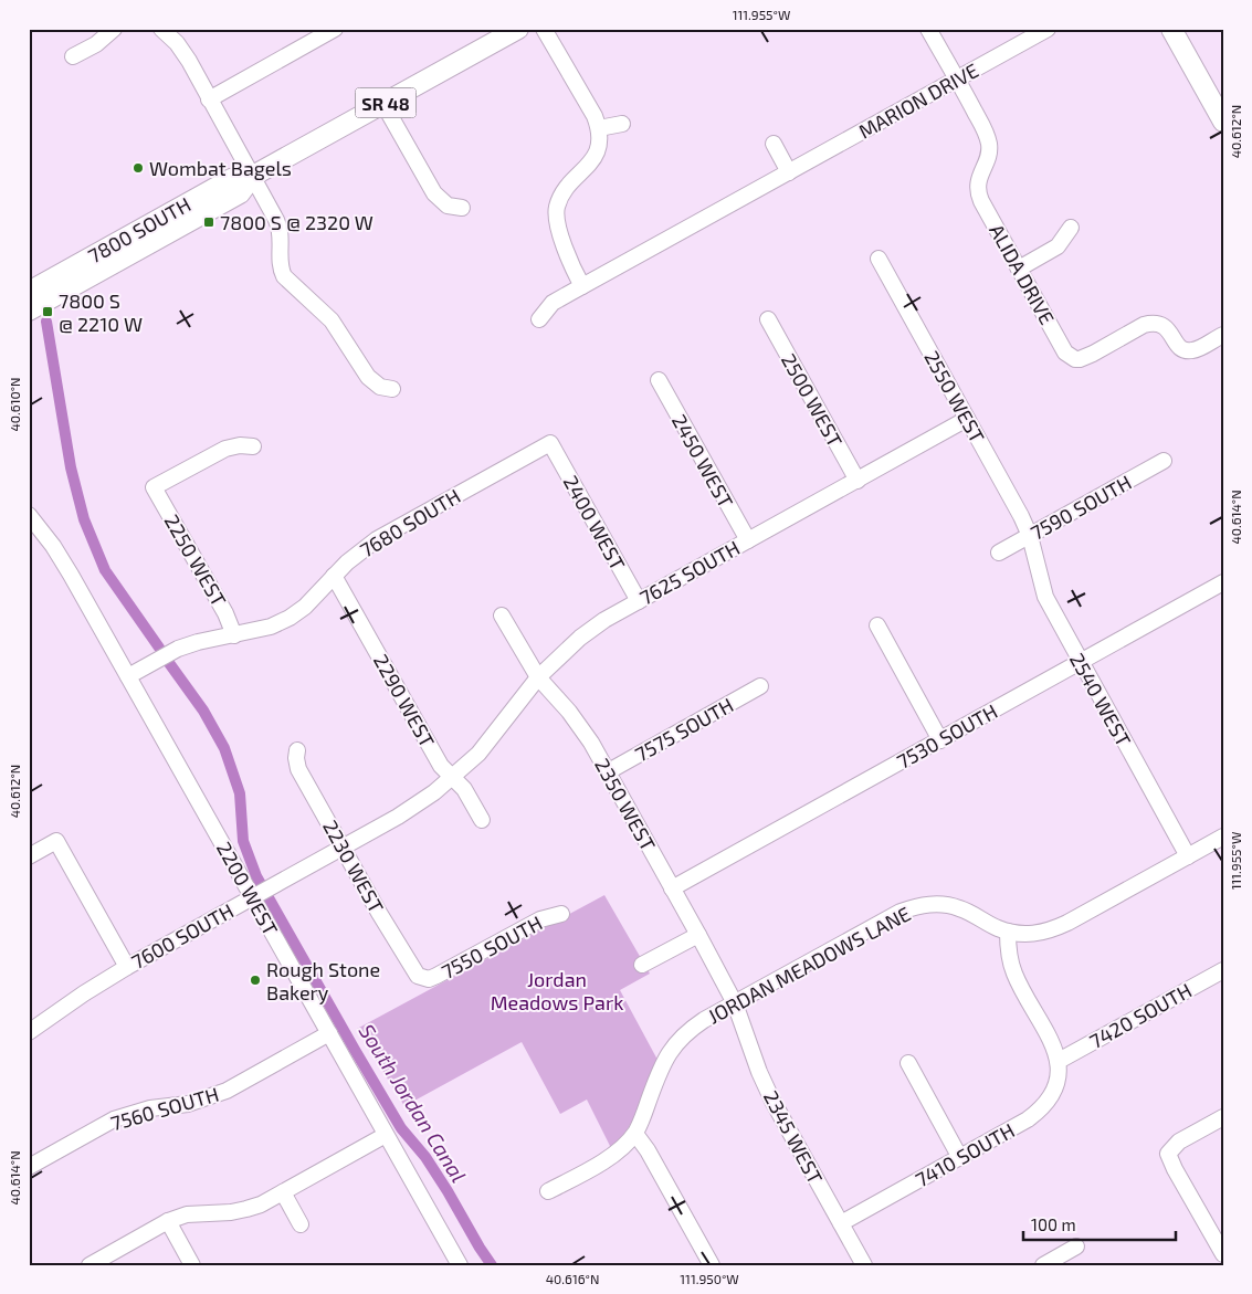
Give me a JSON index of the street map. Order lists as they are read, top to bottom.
{
  "streets": {
    "main road": ["SR 48", "7800 SOUTH"],
    "street": [
      "MARION DRIVE",
      "ALIDA DRIVE",
      "2550 WEST",
      "2500 WEST",
      "2450 WEST",
      "7590 SOUTH",
      "7680 SOUTH",
      "2400 WEST",
      "2250 WEST",
      "7625 SOUTH",
      "2540 WEST",
      "2290 WEST",
      "7575 SOUTH",
      "7530 SOUTH",
      "2350 WEST",
      "2230 WEST",
      "2200 WEST",
      "7600 SOUTH",
      "7550 SOUTH",
      "JORDAN MEADOWS LANE",
      "7420 SOUTH",
      "7560 SOUTH",
      "2345 WEST",
      "7410 SOUTH"
    ]
  },
  "crossings": [
    ["MARION DRIVE", "ALIDA DRIVE"],
    ["2550 WEST", "7590 SOUTH"],
    ["2550 WEST", "7625 SOUTH"],
    ["2550 WEST", "2540 WEST"],
    ["2500 WEST", "7625 SOUTH"],
    ["2450 WEST", "7625 SOUTH"],
    ["7590 SOUTH", "2540 WEST"],
    ["7680 SOUTH", "2400 WEST"],
    ["7680 SOUTH", "2250 WEST"],
    ["7680 SOUTH", "2290 WEST"],
    ["7680 SOUTH", "2200 WEST"],
    ["2400 WEST", "7625 SOUTH"],
    ["7625 SOUTH", "2290 WEST"],
    ["7625 SOUTH", "2350 WEST"],
    ["7625 SOUTH", "7600 SOUTH"],
    ["2540 WEST", "7530 SOUTH"],
    ["2540 WEST", "JORDAN MEADOWS LANE"],
    ["2290 WEST", "7600 SOUTH"],
    ["7575 SOUTH", "2350 WEST"],
    ["7530 SOUTH", "2350 WEST"],
    ["2350 WEST", "JORDAN MEADOWS LANE"],
    ["2350 WEST", "2345 WEST"],
    ["2230 WEST", "7600 SOUTH"],
    ["2230 WEST", "7550 SOUTH"],
    ["2200 WEST", "7600 SOUTH"],
    ["2200 WEST", "7560 SOUTH"],
    ["JORDAN MEADOWS LANE", "2345 WEST"],
    ["7420 SOUTH", "7410 SOUTH"],
    ["2345 WEST", "7410 SOUTH"]
  ],
  "water": ["South Jordan Canal"],
  "parks": ["Jordan Meadows Park"],
  "places": {
    "other": ["Wombat Bagels", "Rough Stone Bakery"],
    "transit": ["7800 S @ 2320 W", "7800 S @ 2210 W"]
  },
  "scale_bar": "100 m",
  "coordinates": [
    "111.955°W",
    "40.612°N",
    "40.610°N",
    "40.614°N",
    "40.616°N",
    "111.950°W"
  ]
}
